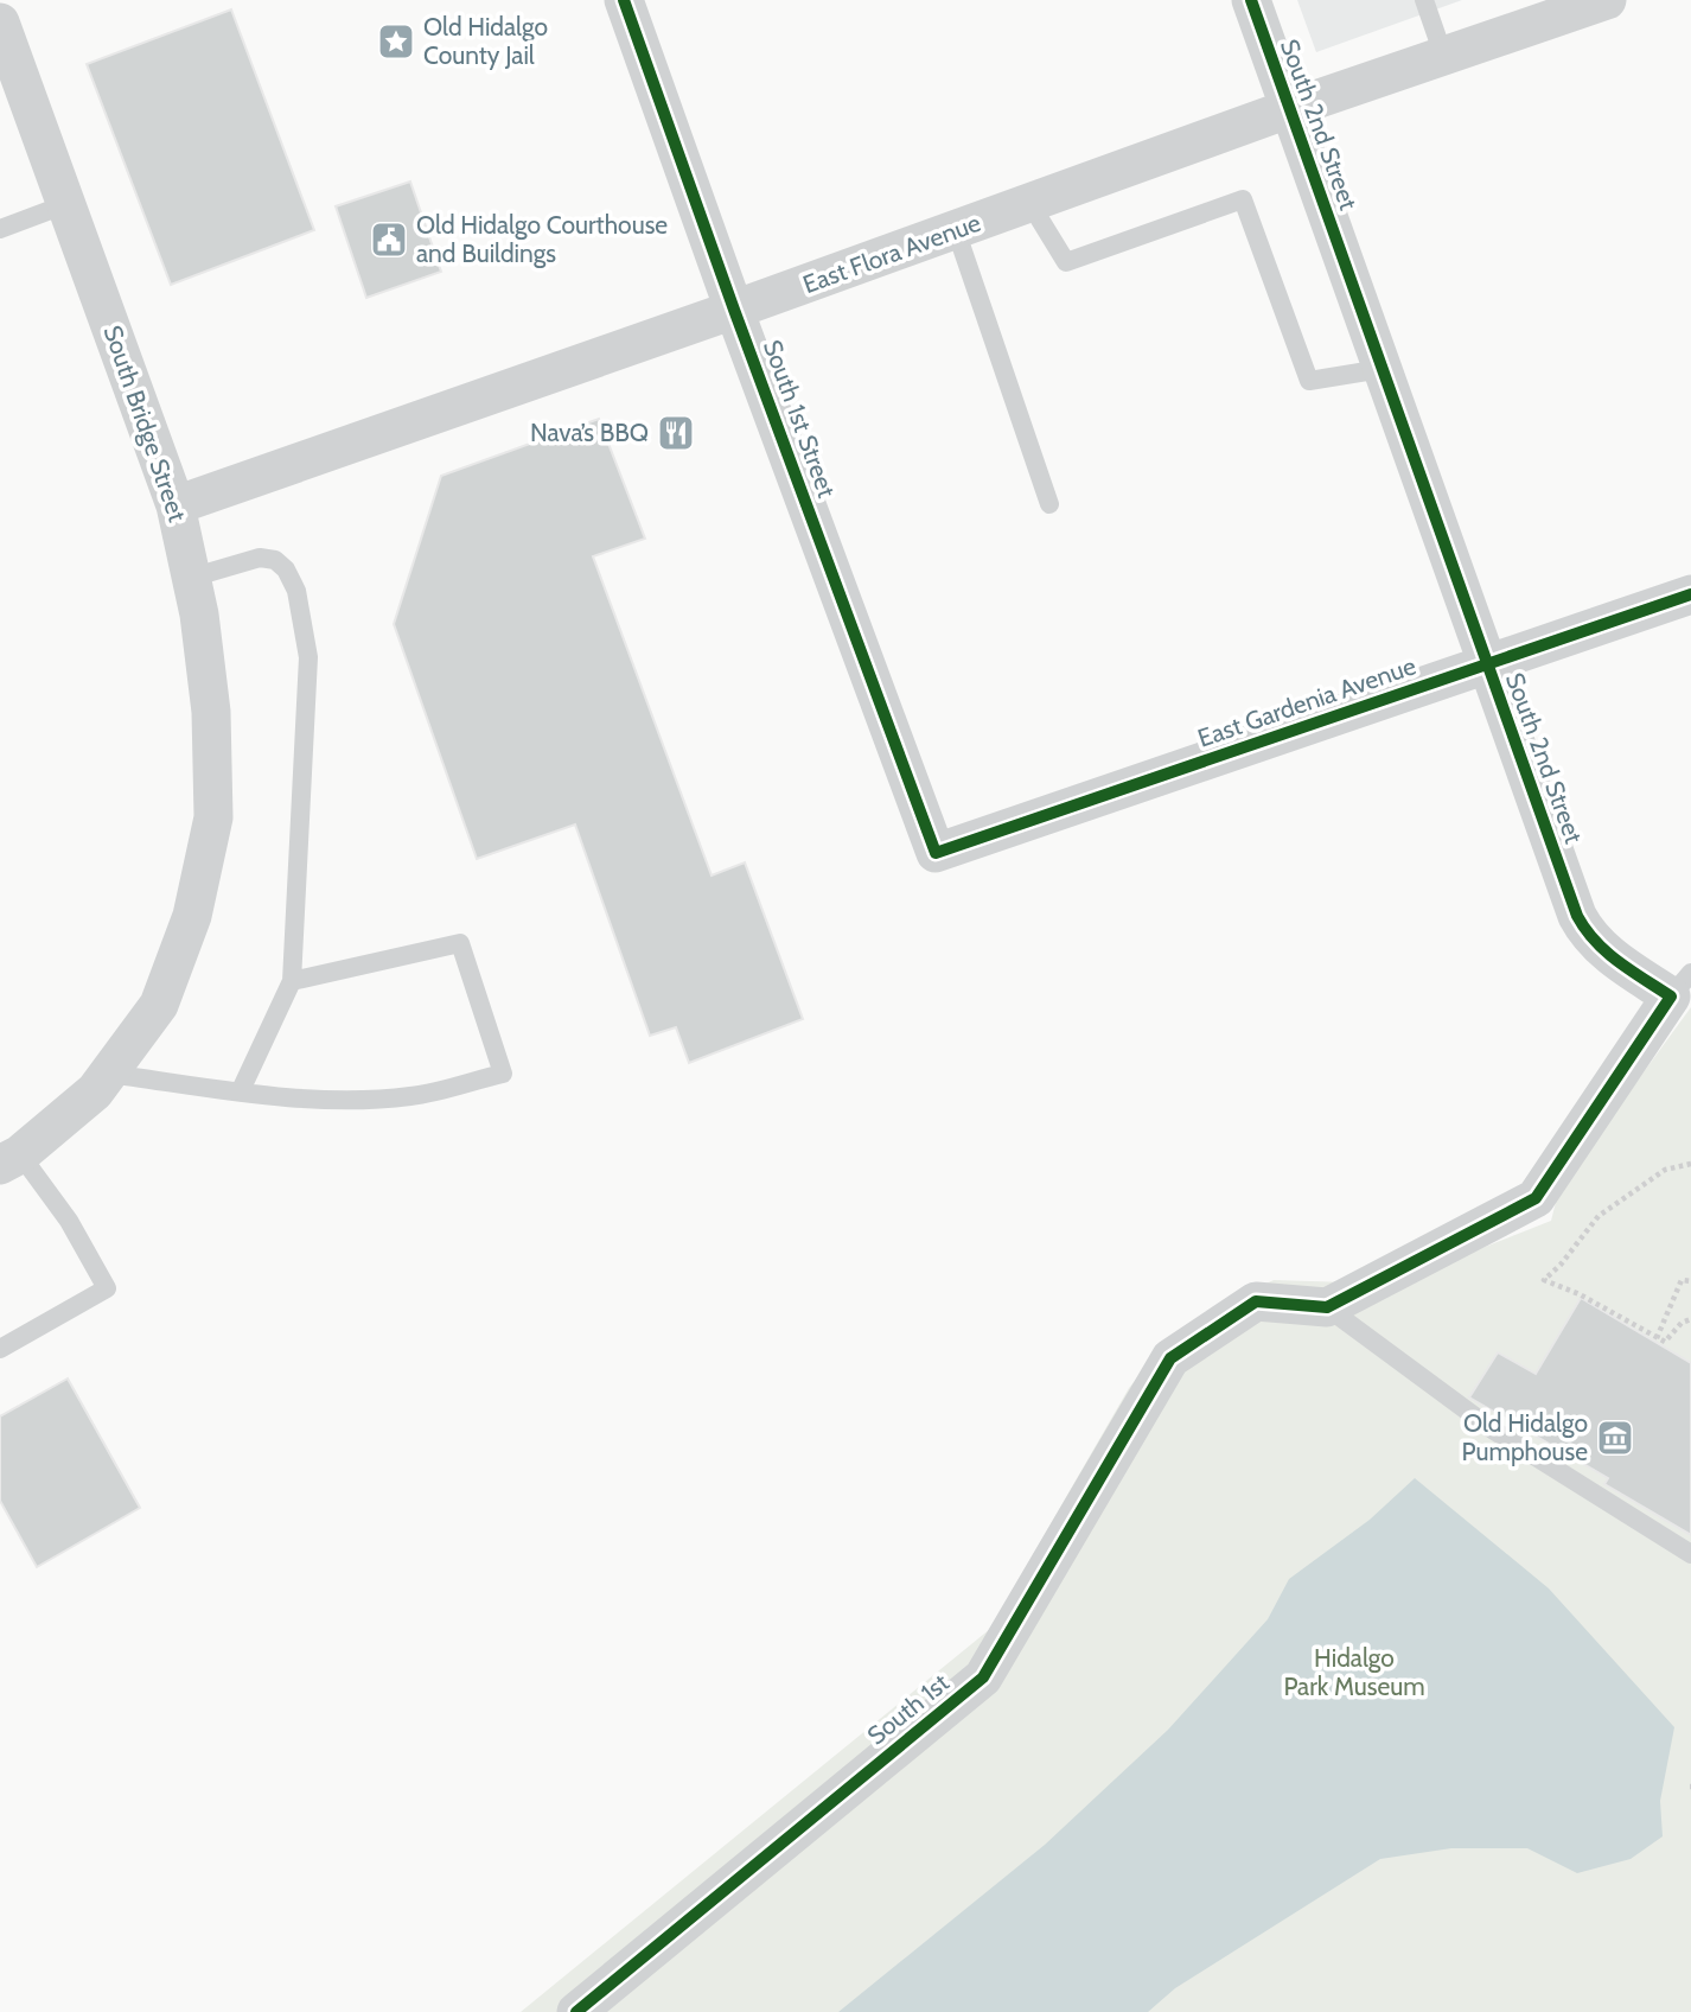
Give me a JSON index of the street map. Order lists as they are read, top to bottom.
{
  "streets": {
    "street": [
      "South 2nd Street",
      "East Flora Avenue",
      "South 1st Street",
      "South Bridge Street",
      "East Gardenia Avenue",
      "South 1st"
    ]
  },
  "crossings": [
    ["South 2nd Street", "East Flora Avenue"],
    ["South 2nd Street", "East Gardenia Avenue"],
    ["South 2nd Street", "South 1st"],
    ["East Flora Avenue", "South 1st Street"],
    ["East Flora Avenue", "South Bridge Street"],
    ["South 1st Street", "East Gardenia Avenue"]
  ],
  "parks": ["Hidalgo Park Museum"],
  "places": {
    "place": ["Old Hidalgo County Jail"],
    "public building": ["Old Hidalgo Courthouse and Buildings"],
    "restaurant": ["Nava’s BBQ"],
    "museum": ["Old Hidalgo Pumphouse"]
  }
}
